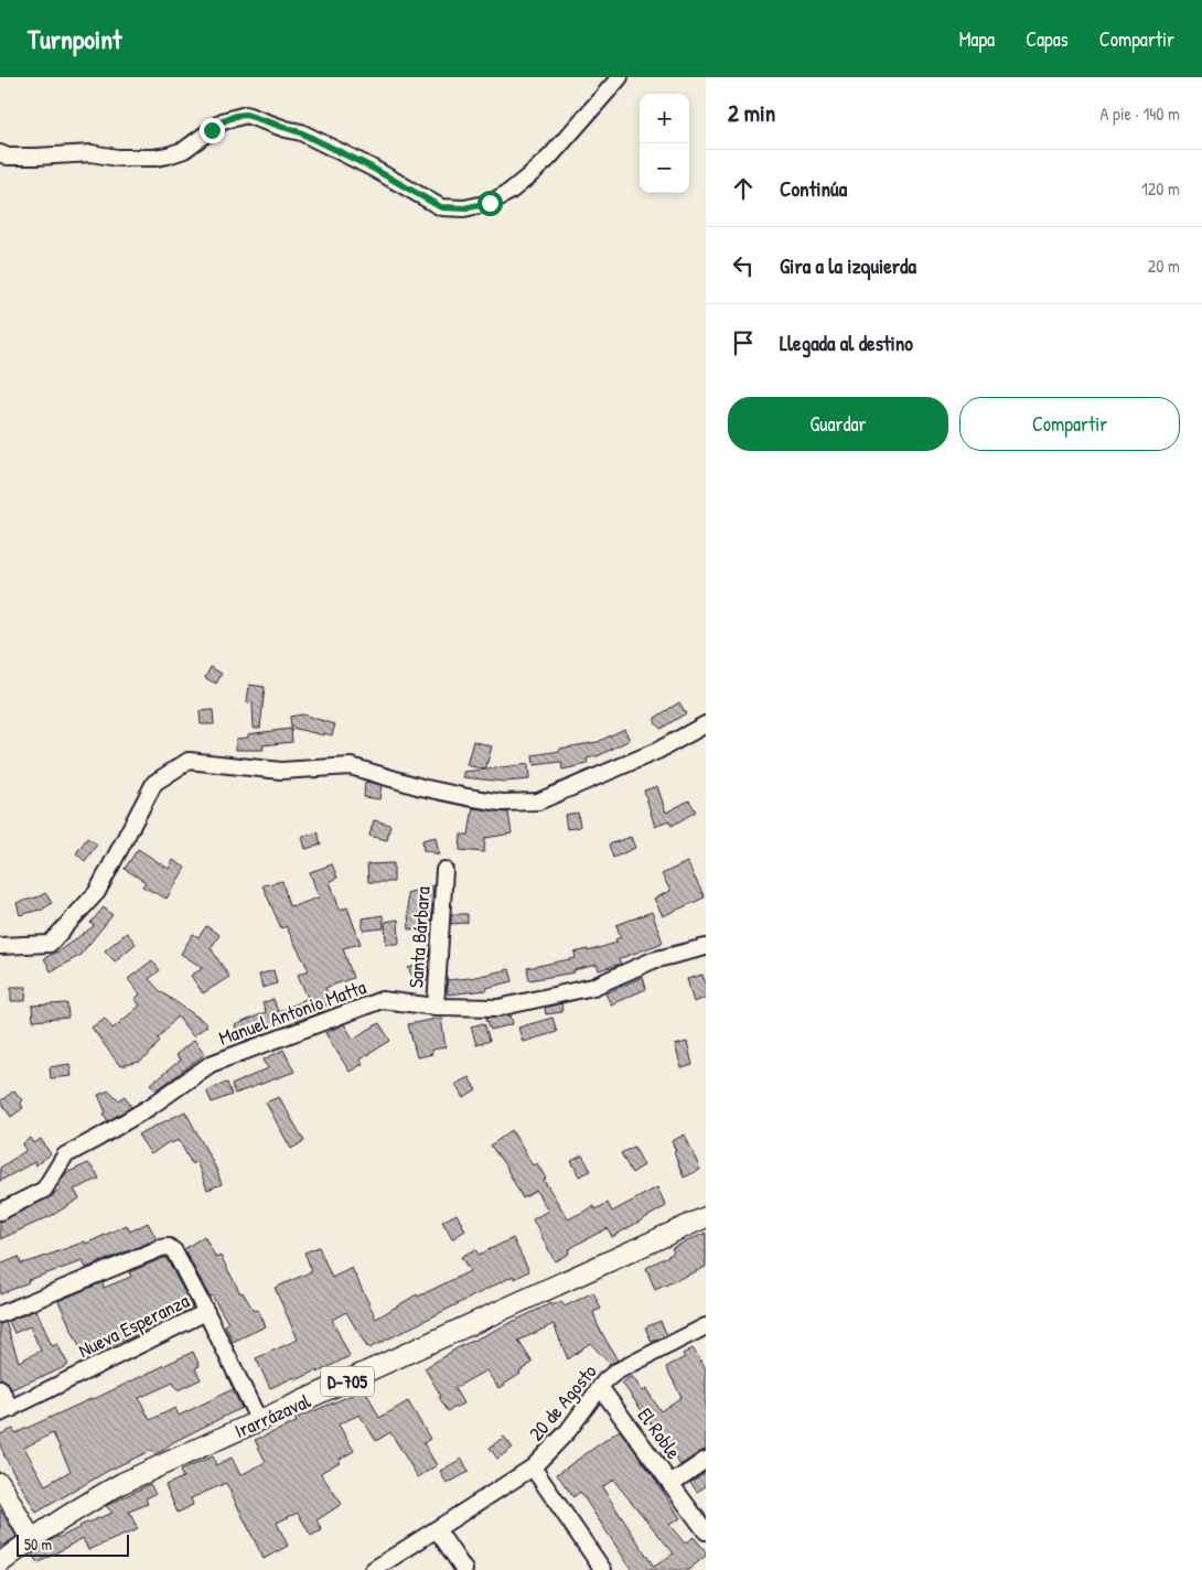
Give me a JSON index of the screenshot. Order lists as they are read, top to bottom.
{
  "streets": {
    "main road": ["D-705", "Irarrázaval"],
    "street": [
      "Santa Bárbara",
      "Manuel Antonio Matta",
      "Nueva Esperanza",
      "20 de Agosto",
      "El Roble"
    ]
  },
  "crossings": [
    ["Santa Bárbara", "Manuel Antonio Matta"],
    ["Nueva Esperanza", "Irarrázaval"],
    ["20 de Agosto", "El Roble"]
  ],
  "scale_bar": "50 m",
  "page": {
    "header": "Turnpoint",
    "nav": ["Mapa", "Capas", "Compartir"],
    "heading": ["2 min", "A pie · 140 m"],
    "map_buttons": ["+", "−"],
    "list": [
      ["Continúa", "120 m"],
      ["Gira a la izquierda", "20 m"],
      "Llegada al destino"
    ],
    "buttons": ["Guardar", "Compartir"],
    "scale": "50 m"
  }
}
